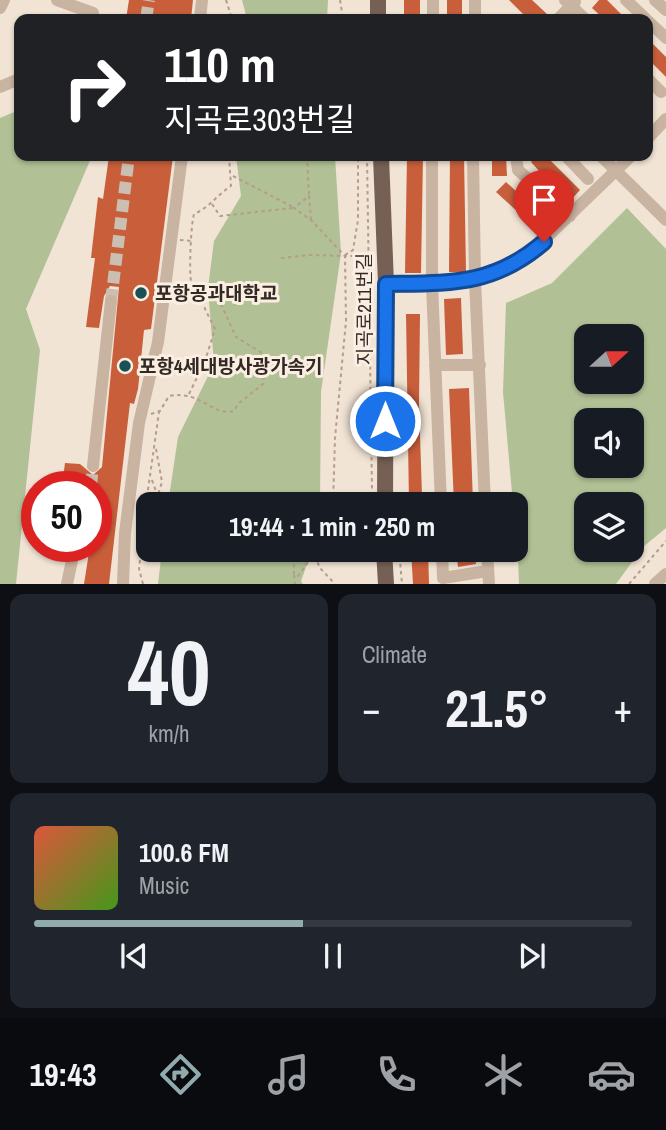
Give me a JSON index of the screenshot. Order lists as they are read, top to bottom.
{
  "streets": {
    "main road": ["지곡로211번길"]
  },
  "places": ["포항공과대학교", "포항4세대방사광가속기"],
  "north": "right",
  "page": {
    "turn": ["110 m", "지곡로303번길"],
    "limit": "50",
    "trip": "19:44 · 1 min · 250 m",
    "tile": [
      ["40", "km/h"],
      "Climate"
    ],
    "heat": ["−", "21.5°", "+"],
    "song": ["100.6 FM", "Music"],
    "tabs": "19:43"
  }
}
